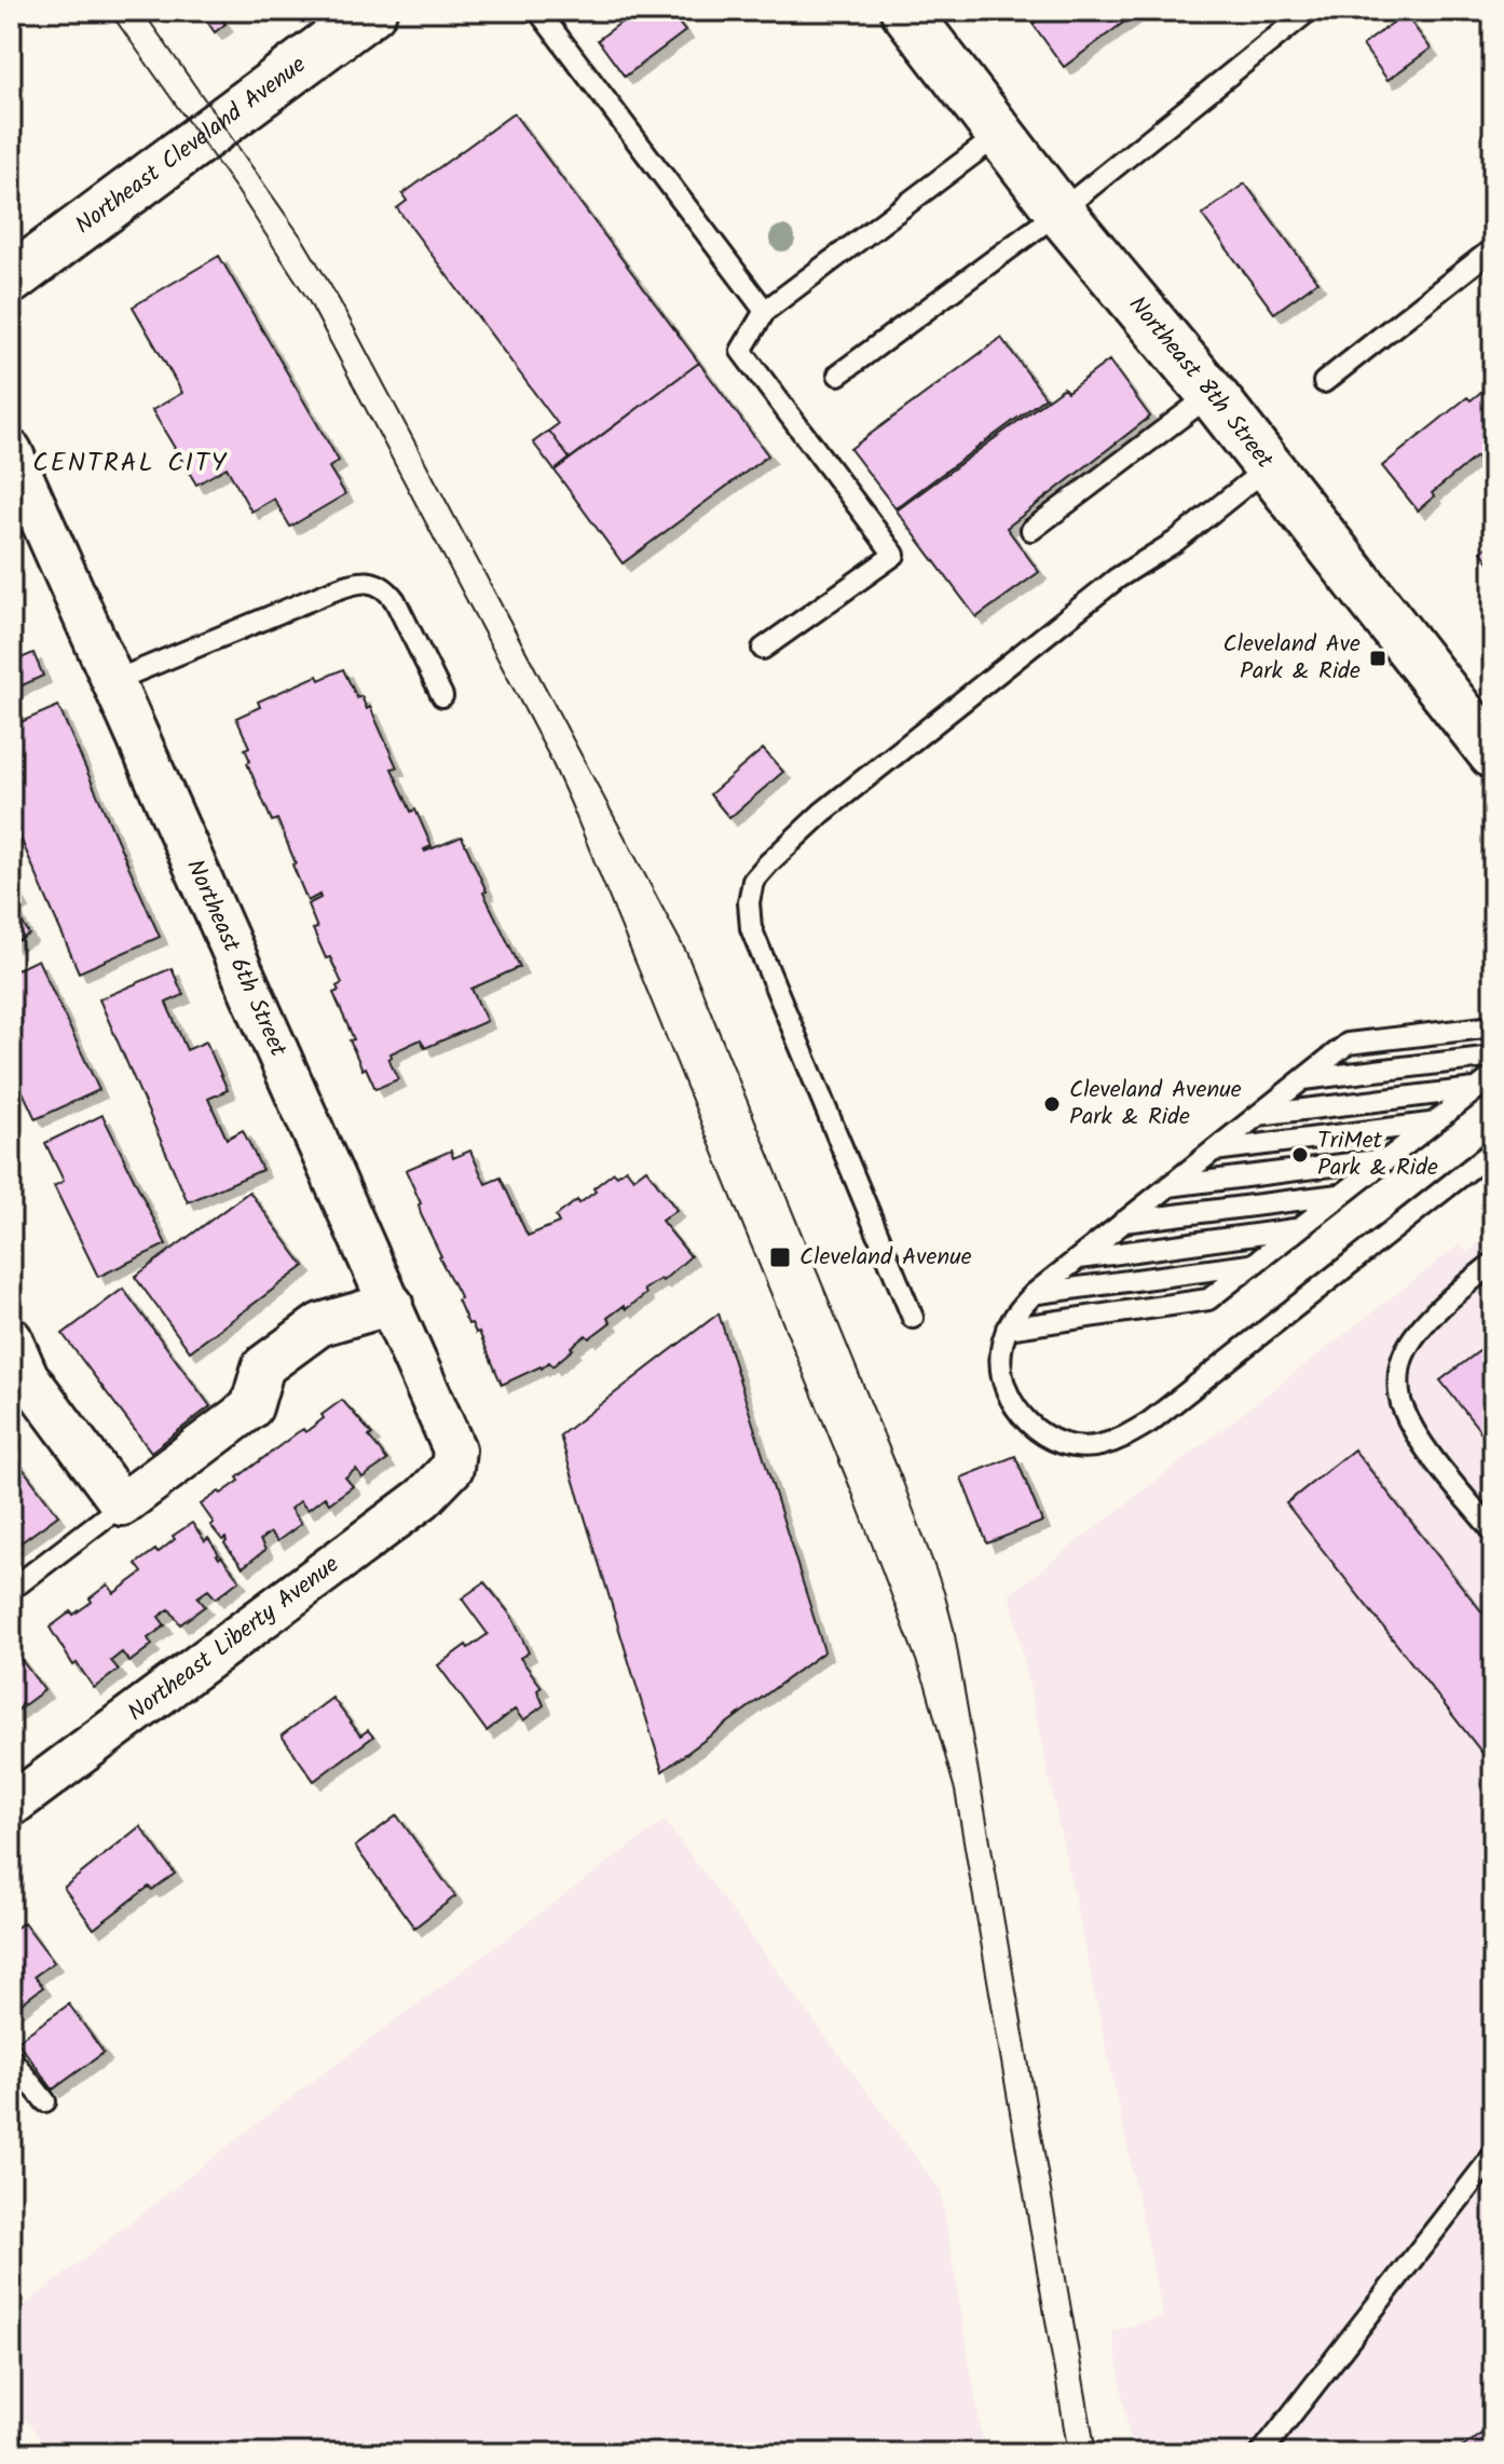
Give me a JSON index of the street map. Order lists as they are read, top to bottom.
{
  "streets": {
    "street": [
      "Northeast Cleveland Avenue",
      "Northeast 8th Street",
      "Northeast 6th Street",
      "Northeast Liberty Avenue"
    ]
  },
  "crossings": [
    ["Northeast 6th Street", "Northeast Liberty Avenue"]
  ],
  "districts": ["CENTRAL CITY"],
  "places": {
    "transit": ["Cleveland Ave Park & Ride", "Cleveland Avenue"],
    "other": ["Cleveland Avenue Park & Ride", "TriMet Park & Ride"]
  }
}
